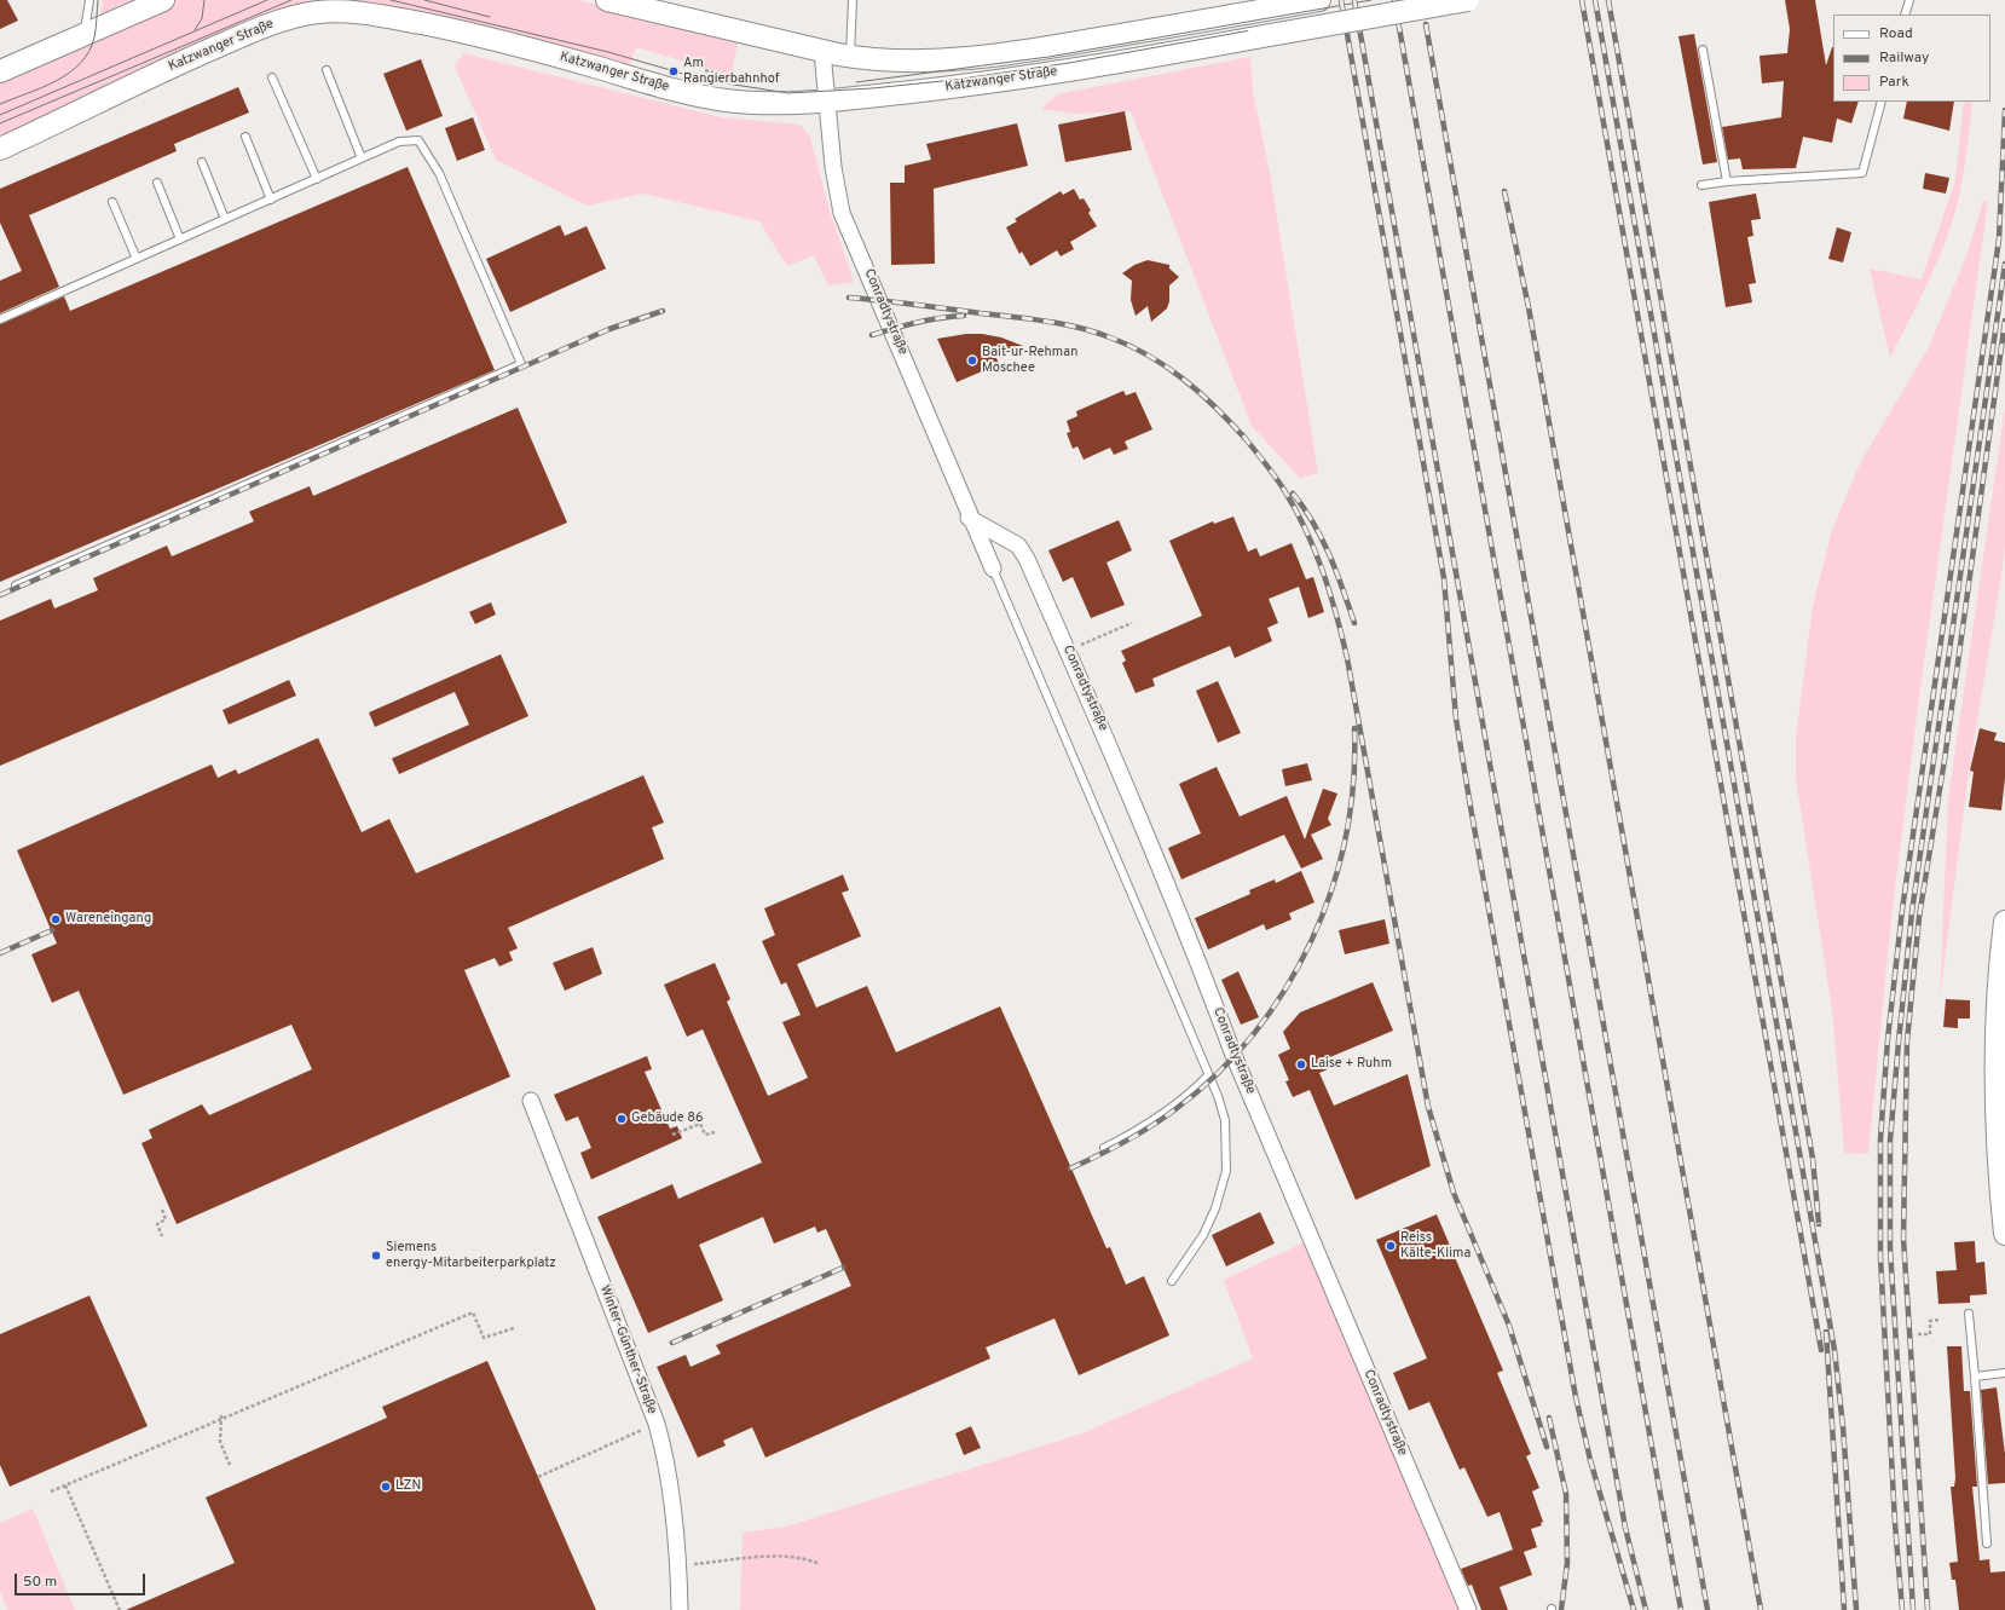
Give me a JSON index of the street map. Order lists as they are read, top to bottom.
{
  "streets": {
    "main road": ["Katzwanger Straße"],
    "street": ["Conradtystraße", "Winter-Günther-Straße"]
  },
  "crossings": [
    ["Katzwanger Straße", "Conradtystraße"]
  ],
  "places": [
    "Am Rangierbahnhof",
    "Bait-ur-Rehman Moschee",
    "Wareneingang",
    "Laise + Ruhm",
    "Gebäude 86",
    "Reiss Kälte-Klima",
    "Siemens energy-Mitarbeiterparkplatz",
    "LZN"
  ],
  "legend": ["Road", "Railway", "Park"],
  "scale_bar": "50 m"
}
